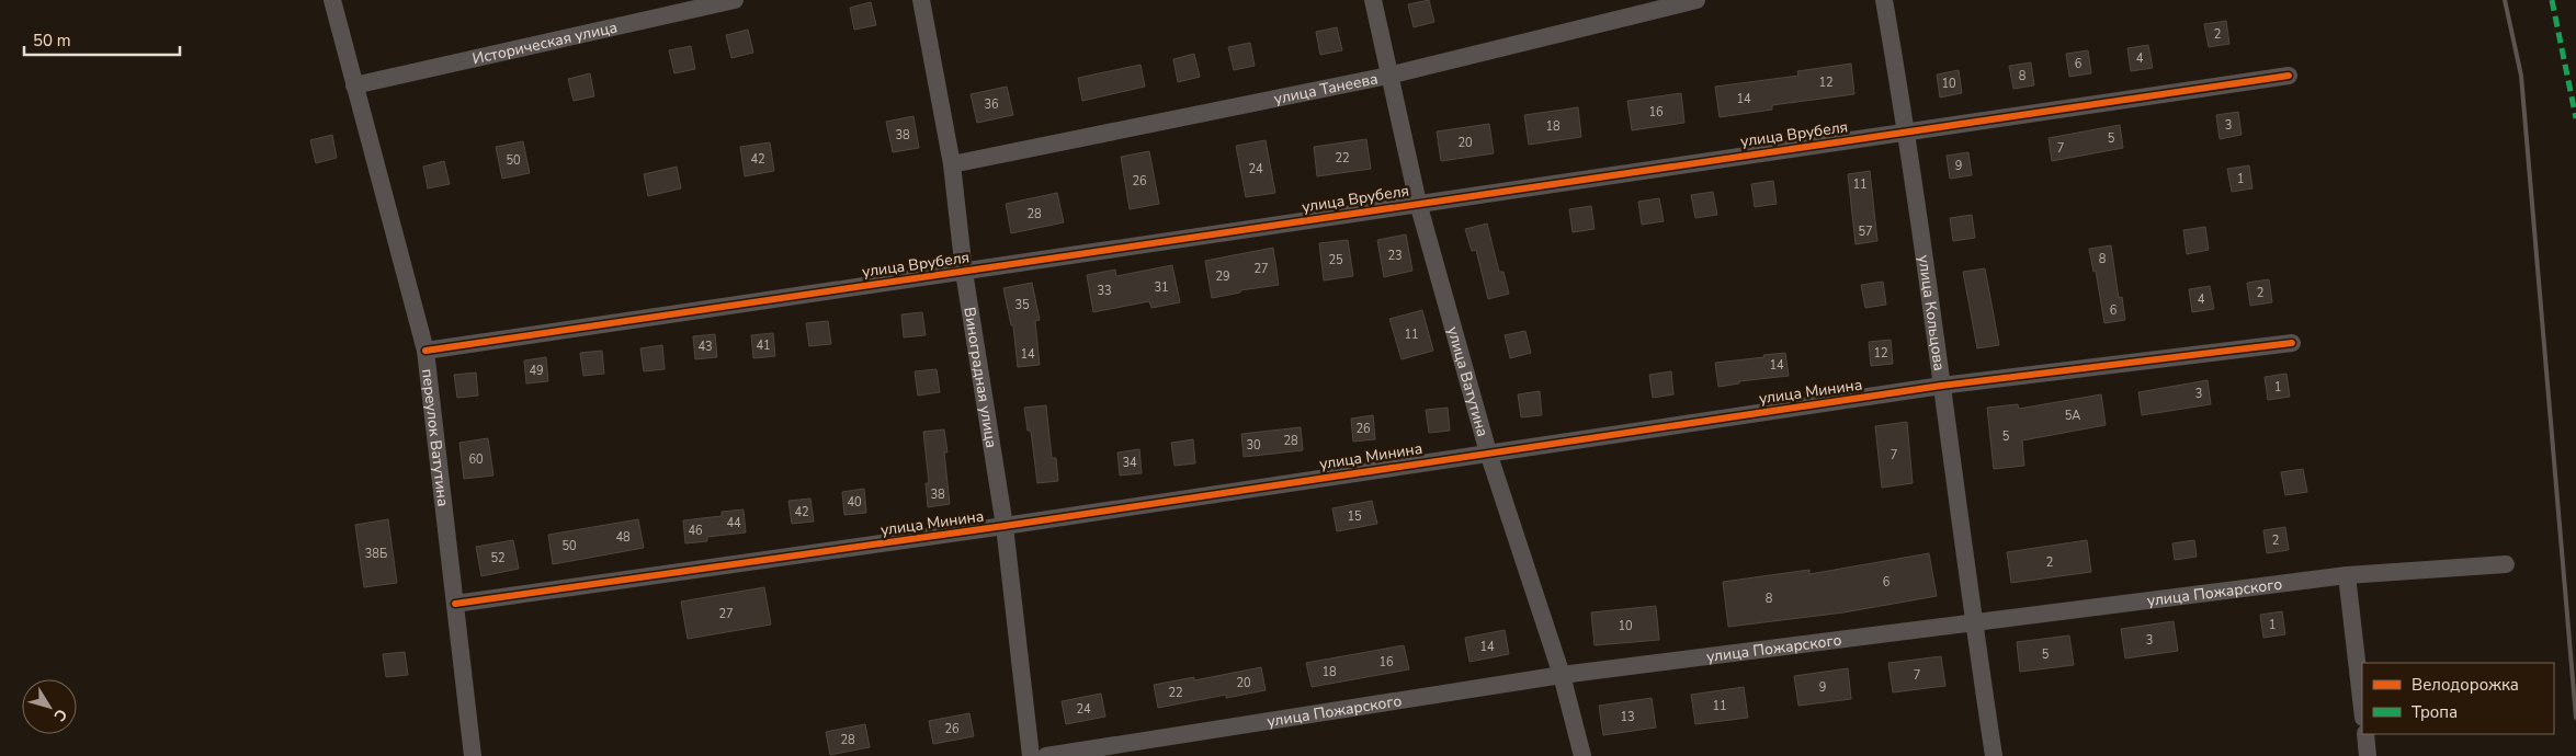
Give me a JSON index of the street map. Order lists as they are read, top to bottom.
{
  "streets": {
    "street": [
      "Историческая улица",
      "улица Танеева",
      "улица Врубеля",
      "улица Кольцова",
      "Виноградная улица",
      "улица Ватутина",
      "улица Минина",
      "переулок Ватутина",
      "улица Пожарского"
    ]
  },
  "crossings": [
    ["Историческая улица", "переулок Ватутина"],
    ["улица Танеева", "Виноградная улица"],
    ["улица Танеева", "улица Ватутина"],
    ["улица Врубеля", "улица Кольцова"],
    ["улица Врубеля", "Виноградная улица"],
    ["улица Врубеля", "улица Ватутина"],
    ["улица Врубеля", "переулок Ватутина"],
    ["улица Кольцова", "улица Минина"],
    ["улица Кольцова", "улица Пожарского"],
    ["Виноградная улица", "улица Минина"],
    ["улица Ватутина", "улица Минина"],
    ["улица Ватутина", "улица Пожарского"],
    ["улица Минина", "переулок Ватутина"]
  ],
  "house_numbers": [
    "2",
    "4",
    "6",
    "8",
    "12",
    "10",
    "14",
    "36",
    "16",
    "3",
    "18",
    "38",
    "5",
    "20",
    "7",
    "22",
    "42",
    "50",
    "9",
    "24",
    "1",
    "26",
    "11",
    "28",
    "57",
    "23",
    "8",
    "25",
    "27",
    "29",
    "31",
    "33",
    "2",
    "4",
    "35",
    "6",
    "11",
    "41",
    "43",
    "12",
    "14",
    "14",
    "49",
    "1",
    "3",
    "5А",
    "26",
    "5",
    "28",
    "30",
    "7",
    "60",
    "34",
    "38",
    "40",
    "42",
    "15",
    "44",
    "46",
    "48",
    "2",
    "50",
    "38Б",
    "52",
    "2",
    "6",
    "8",
    "27",
    "1",
    "10",
    "3",
    "14",
    "5",
    "16",
    "18",
    "7",
    "20",
    "9",
    "22",
    "11",
    "24",
    "13",
    "26",
    "28"
  ],
  "legend": ["Велодорожка", "Тропа"],
  "scale_bar": "50 m",
  "north": "bottom right"
}
